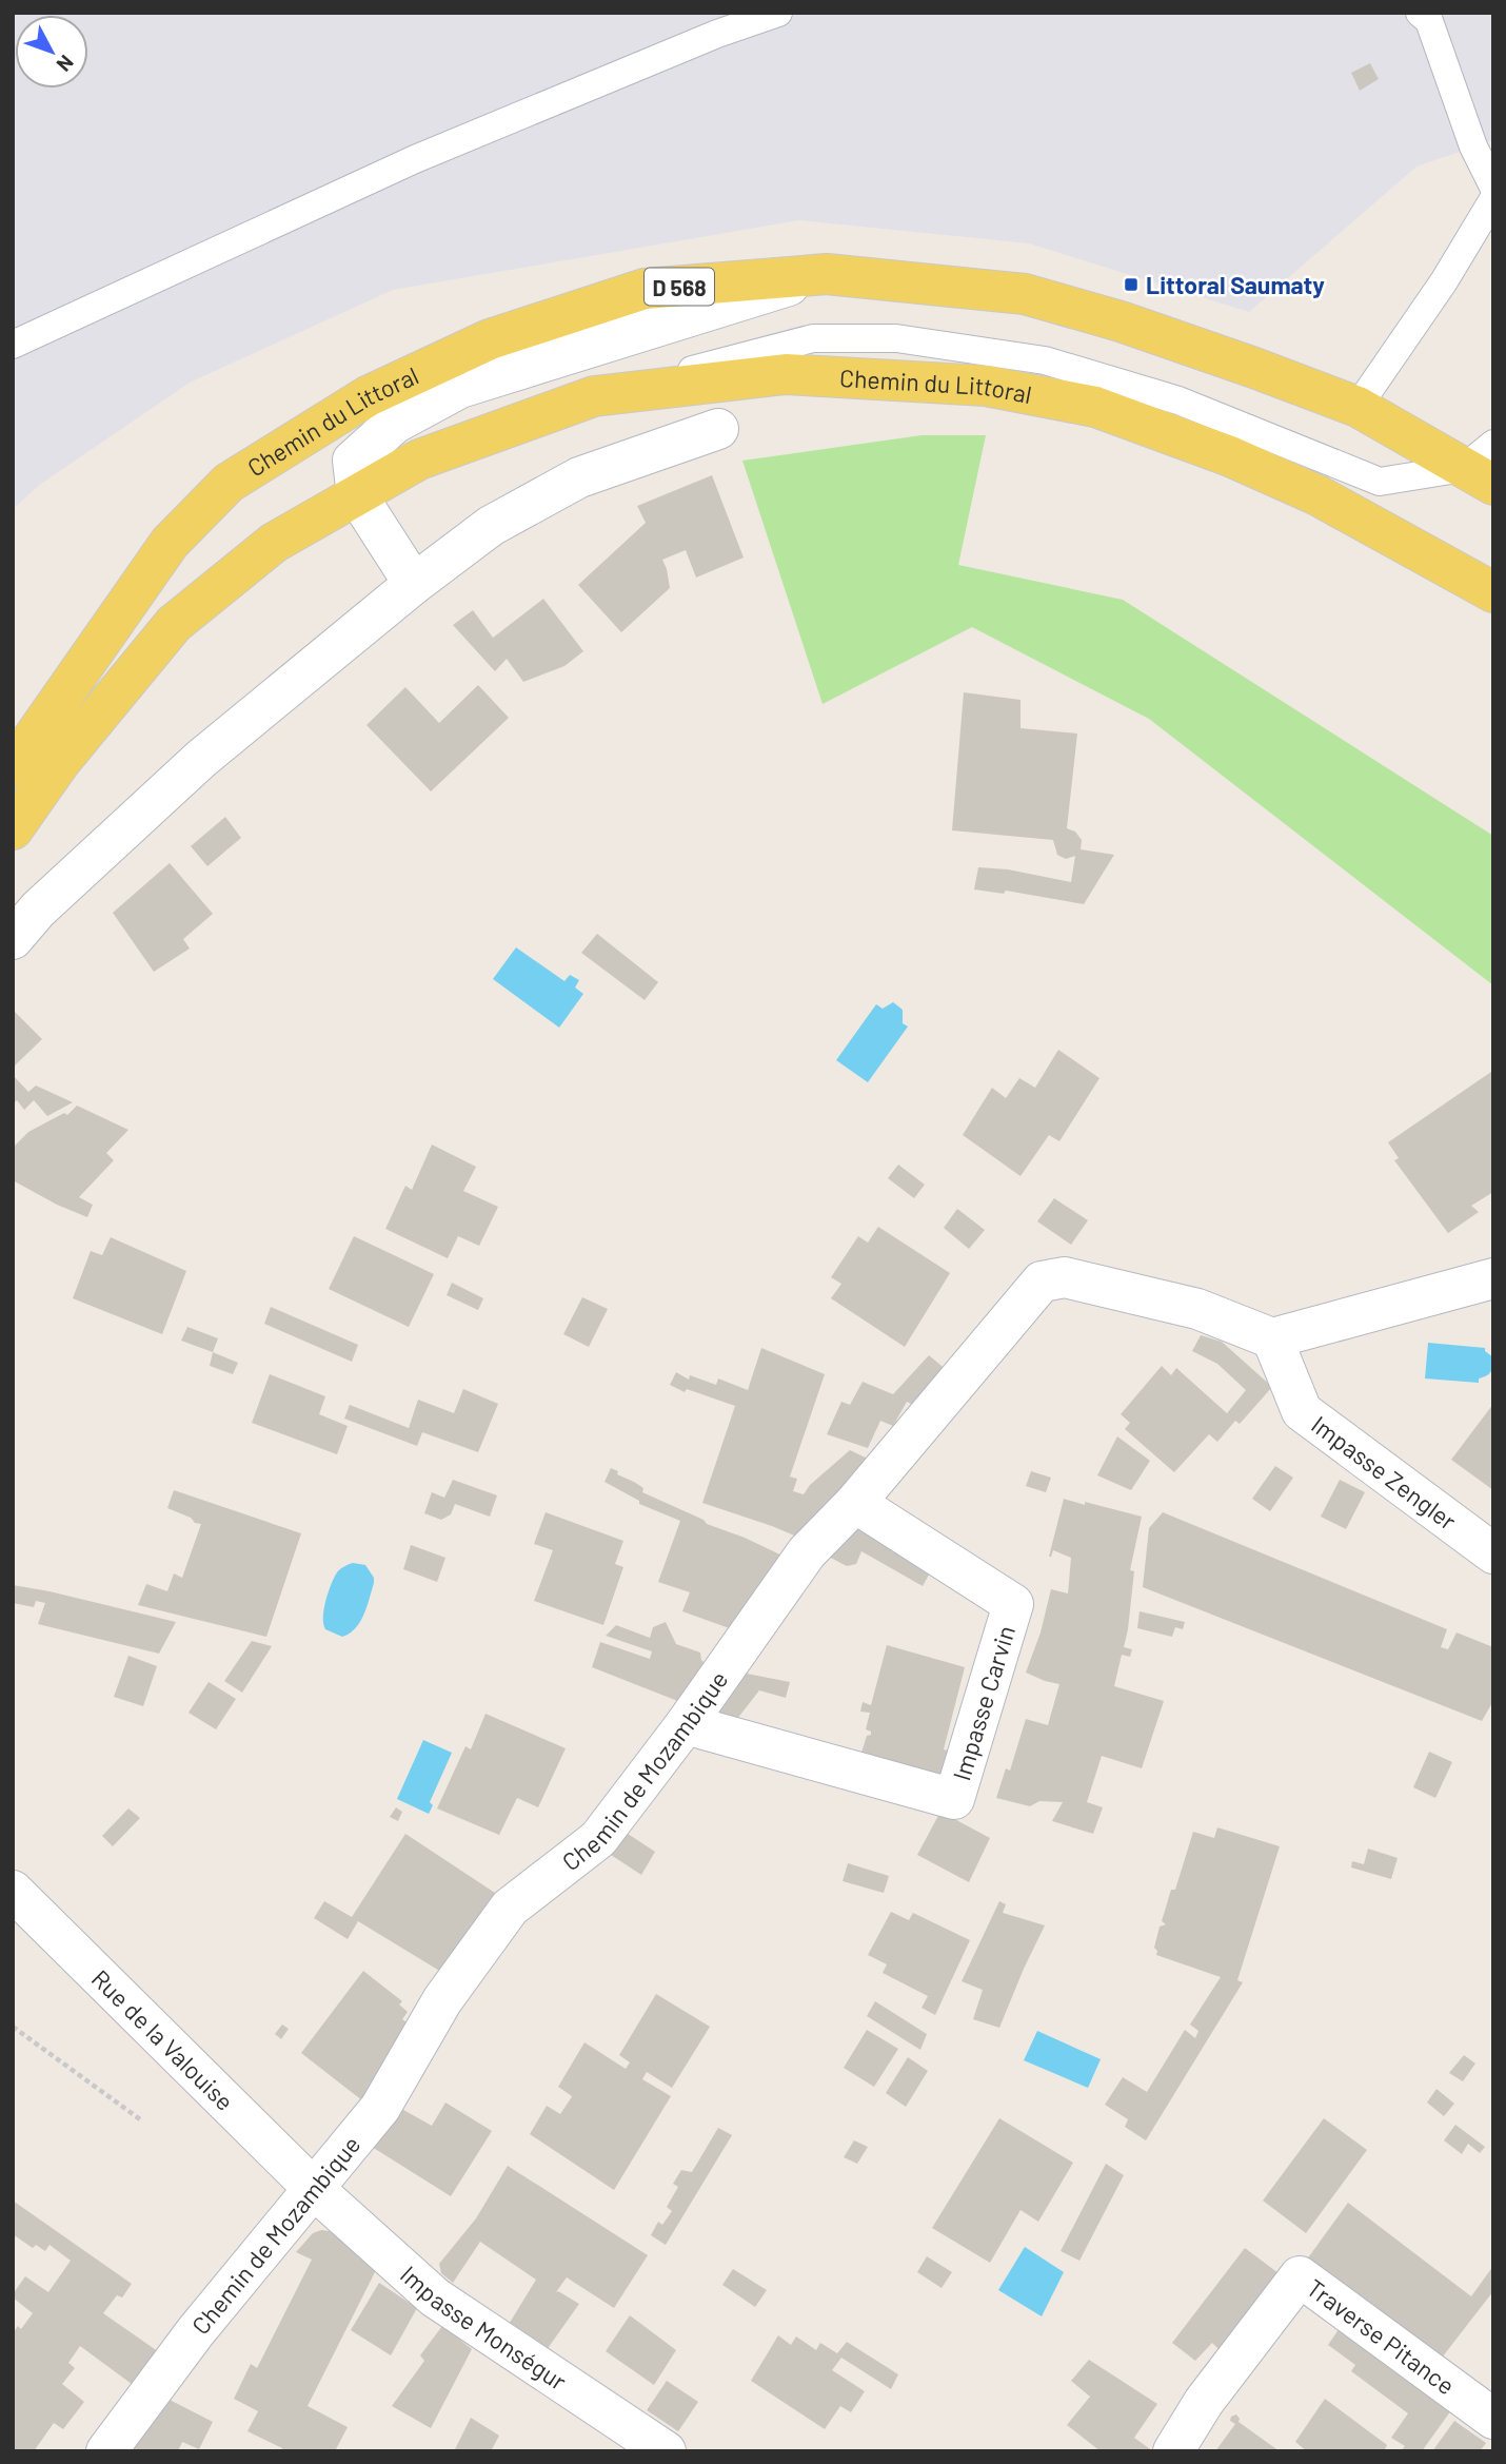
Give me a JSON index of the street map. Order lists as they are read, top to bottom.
{
  "streets": {
    "main road": ["D 568", "Chemin du Littoral"],
    "street": [
      "Impasse Zengler",
      "Impasse Carvin",
      "Chemin de Mozambique",
      "Rue de la Valouise",
      "Impasse Monségur",
      "Traverse Pitance"
    ]
  },
  "crossings": [
    ["Impasse Zengler", "Chemin de Mozambique"],
    ["Impasse Carvin", "Chemin de Mozambique"],
    ["Chemin de Mozambique", "Rue de la Valouise"],
    ["Chemin de Mozambique", "Impasse Monségur"],
    ["Rue de la Valouise", "Impasse Monségur"]
  ],
  "places": {
    "transit": ["Littoral Saumaty"]
  },
  "north": "bottom right"
}
